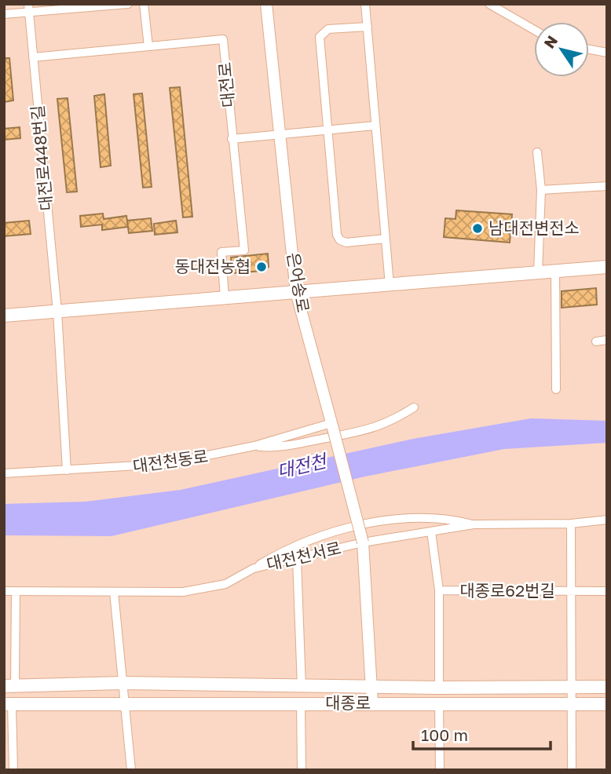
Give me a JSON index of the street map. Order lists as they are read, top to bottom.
{
  "streets": {
    "main road": ["은어송로", "대종로"],
    "street": [
      "대전로",
      "대전로448번길",
      "대전천동로",
      "대전천서로",
      "대종로62번길"
    ]
  },
  "crossings": [
    ["대전로", "대전로448번길"],
    ["은어송로", "대전천동로"],
    ["은어송로", "대전천서로"],
    ["대전천서로", "대종로"],
    ["대종로62번길", "대종로"]
  ],
  "water": ["대전천"],
  "places": ["남대전변전소", "동대전농협"],
  "scale_bar": "100 m",
  "north": "top left"
}
